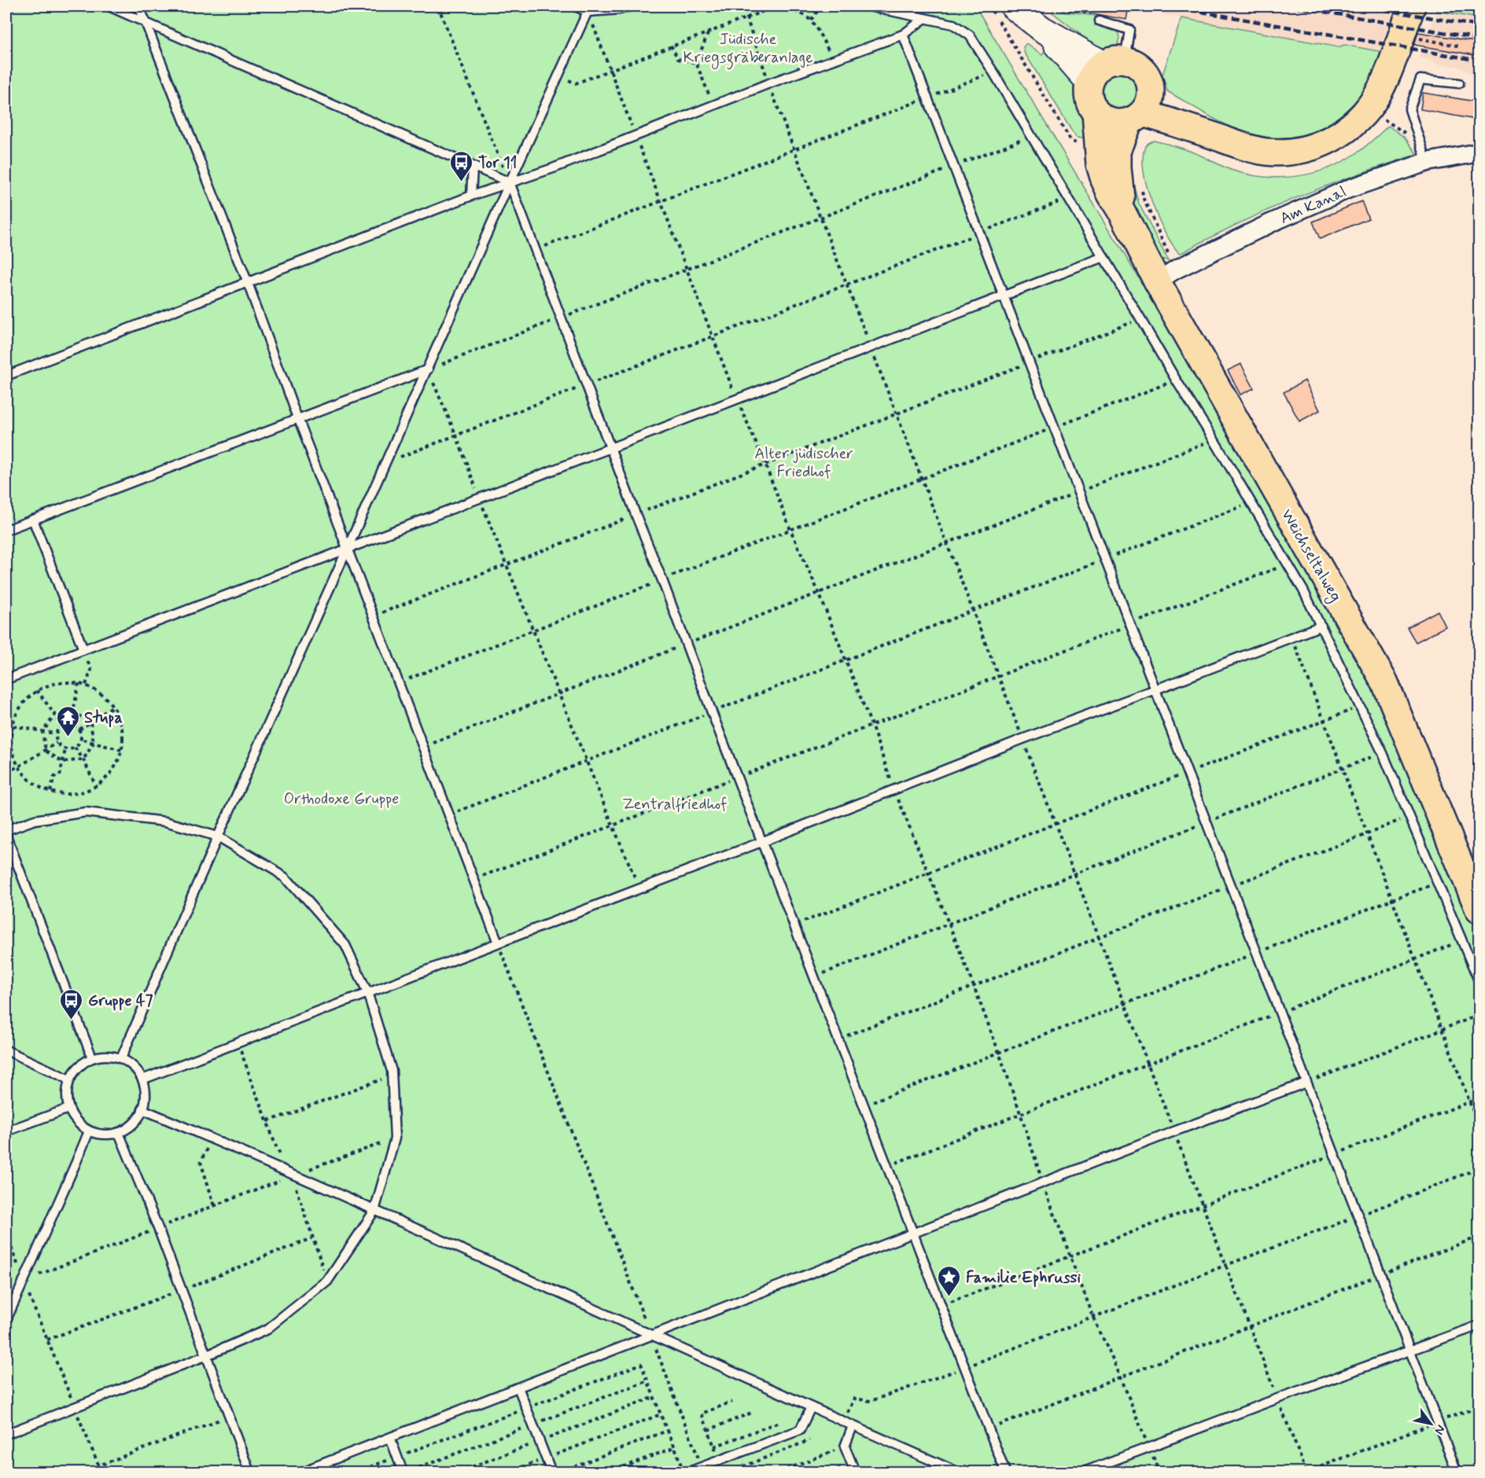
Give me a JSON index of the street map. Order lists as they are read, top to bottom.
{
  "streets": {
    "main road": ["Weichseltalweg"],
    "street": ["Am Kanal"]
  },
  "crossings": [
    ["Am Kanal", "Weichseltalweg"]
  ],
  "parks": [
    "Jüdische Kriegsgräberanlage",
    "Alter jüdischer Friedhof",
    "Orthodoxe Gruppe",
    "Zentralfriedhof"
  ],
  "places": {
    "bus stop": ["Tor 11", "Gruppe 47"],
    "temple": ["Stupa"],
    "place": ["Familie Ephrussi"]
  },
  "north": "bottom right"
}
